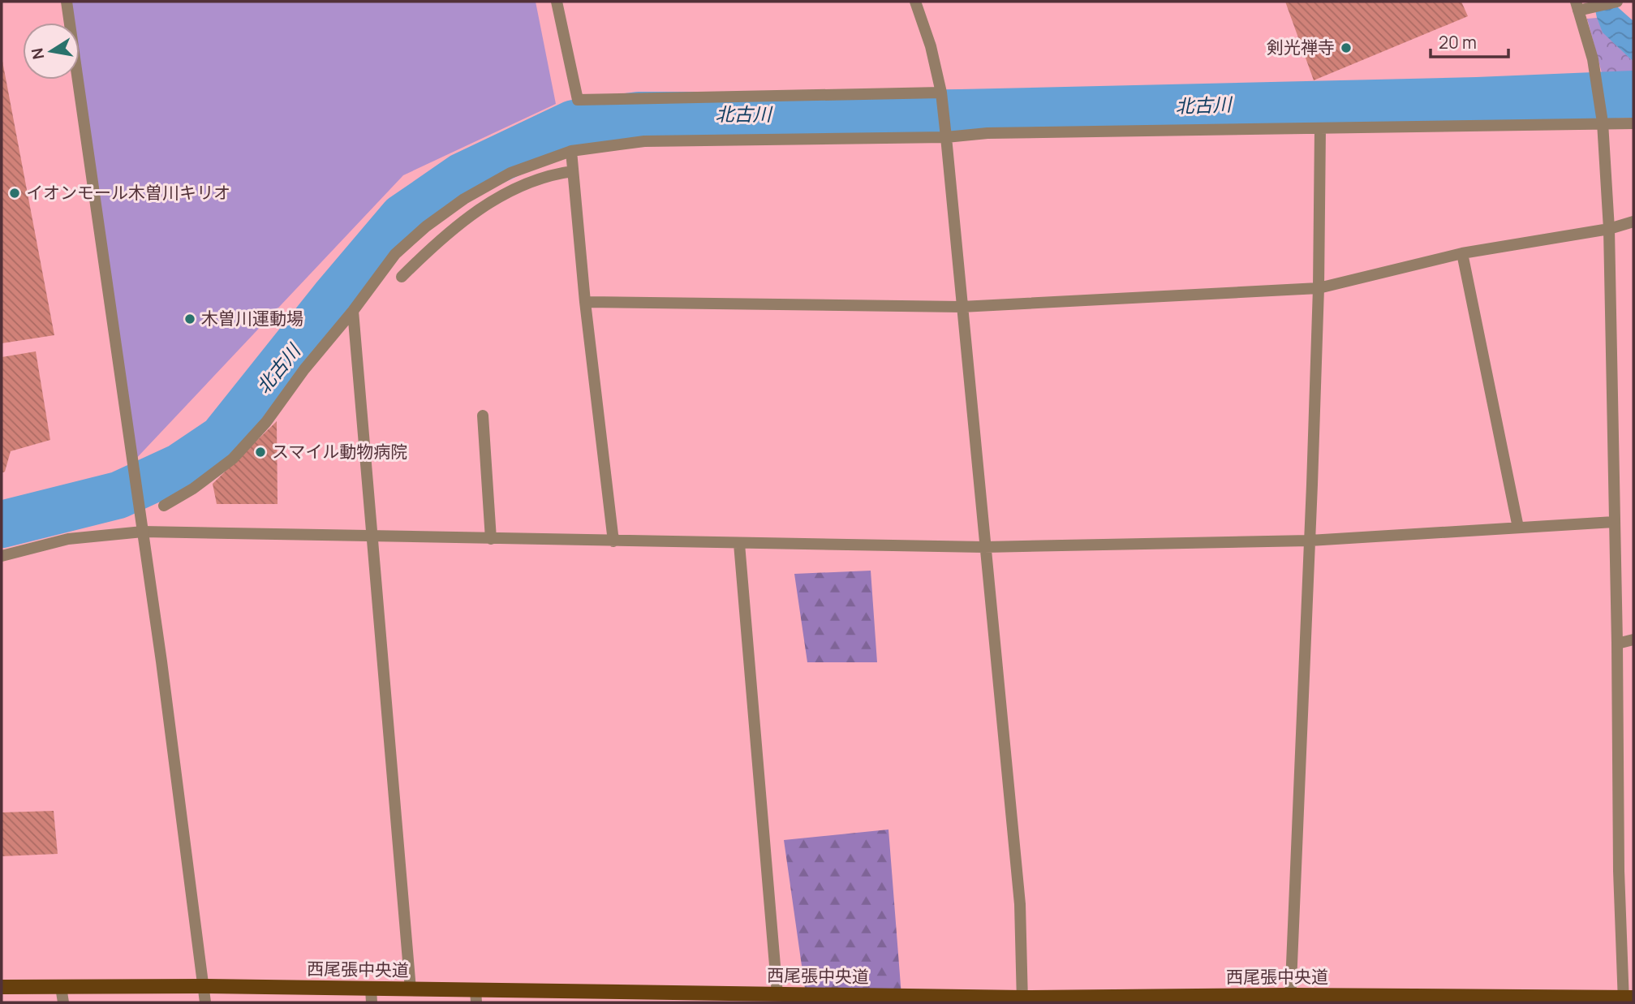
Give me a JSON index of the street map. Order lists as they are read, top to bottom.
{
  "streets": {
    "main road": ["西尾張中央道"]
  },
  "water": ["北古川"],
  "places": [
    "剣光禅寺",
    "イオンモール木曽川キリオ",
    "木曽川運動場",
    "スマイル動物病院"
  ],
  "scale_bar": "20 m",
  "north": "left"
}
